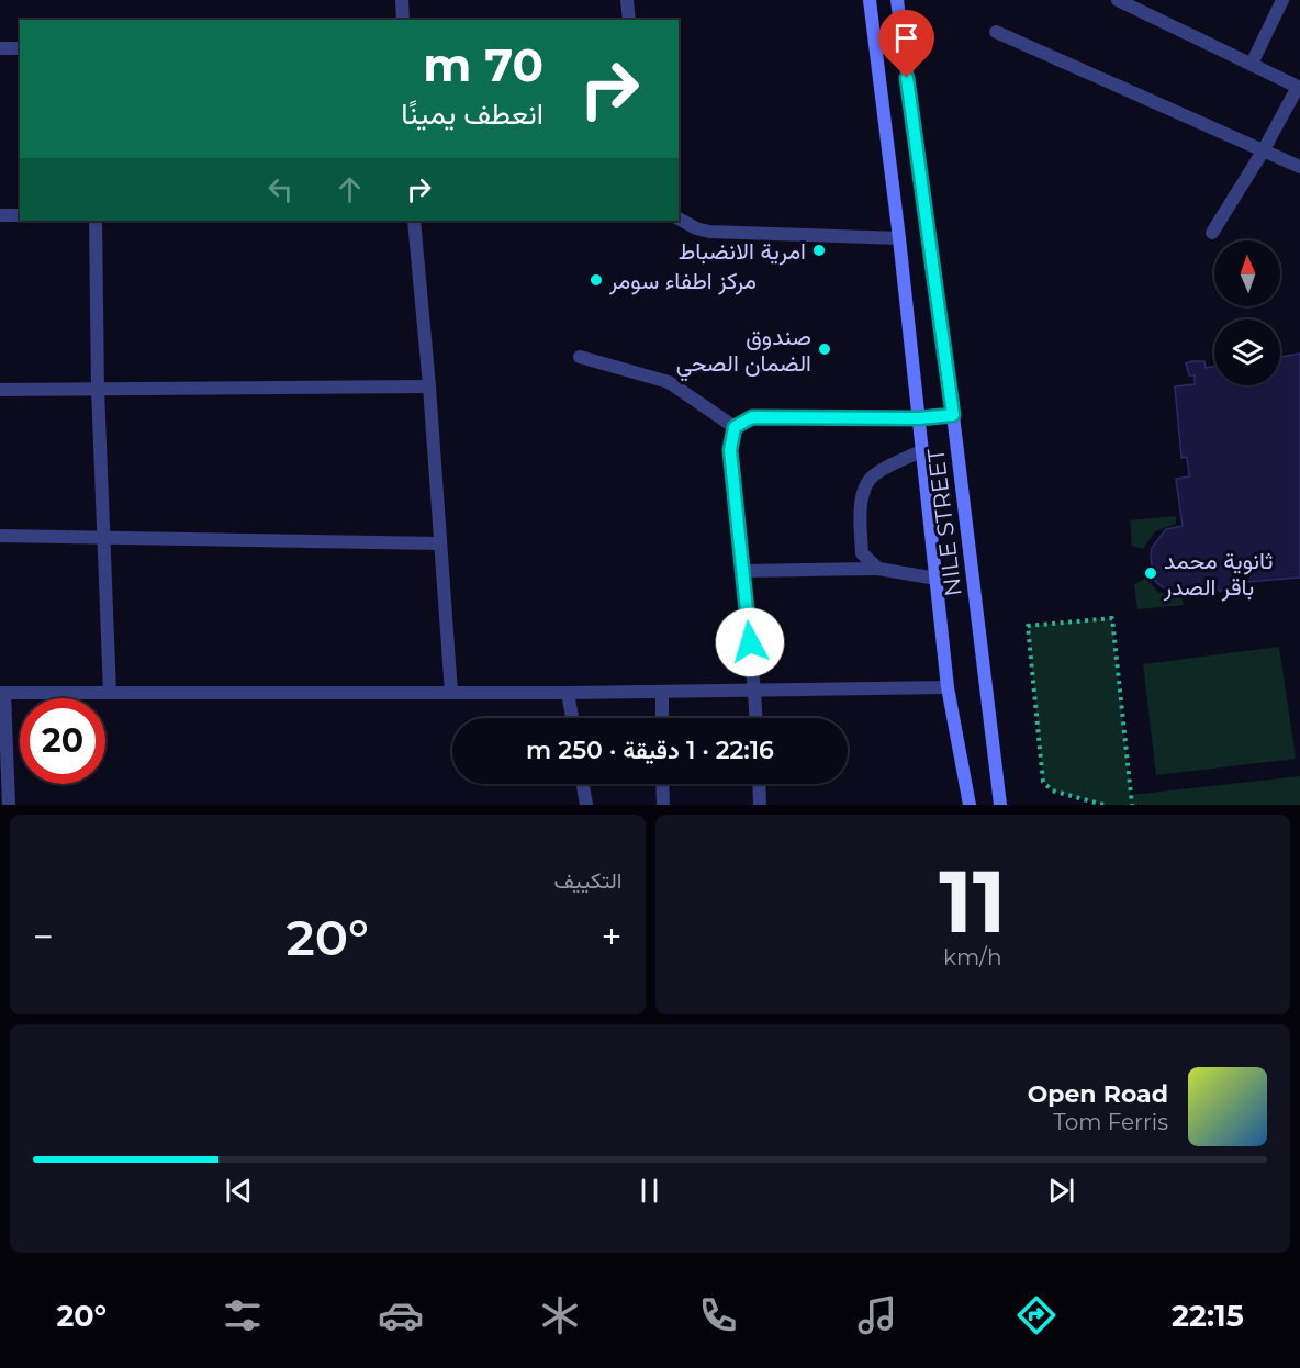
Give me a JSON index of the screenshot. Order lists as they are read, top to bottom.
{
  "streets": {
    "main road": ["NILE STREET"]
  },
  "places": [
    "امرية الانضباط",
    "مركز اطفاء سومر",
    "صندوق الضمان الصحي",
    "ثانوية محمد باقر الصدر"
  ],
  "north": "top",
  "page": {
    "turn": ["70 m", "انعطف يمينًا"],
    "limit": "20",
    "trip": "22:16 · 1 دقيقة · 250 m",
    "tile": [
      ["11", "km/h"],
      "التكييف"
    ],
    "heat": ["−", "20°", "+"],
    "song": ["Open Road", "Tom Ferris"],
    "tabs": ["22:15", "20°"]
  }
}
